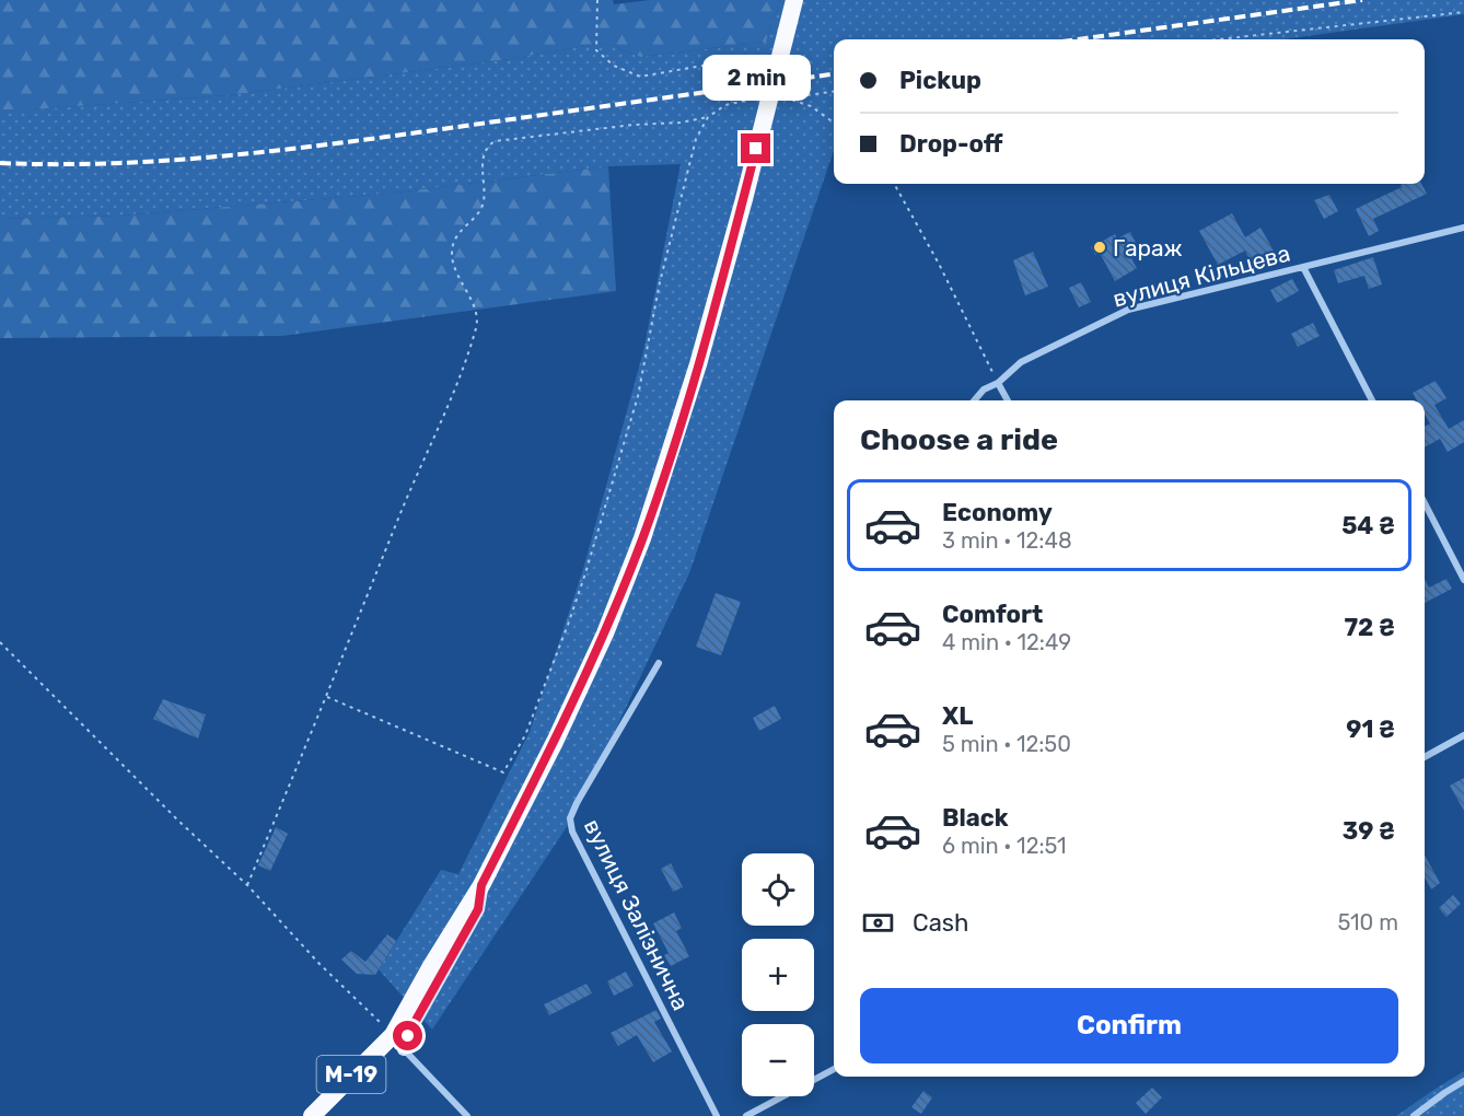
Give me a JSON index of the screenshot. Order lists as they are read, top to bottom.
{
  "streets": {
    "highway": ["М-19"],
    "street": ["вулиця Кільцева", "вулиця Залізнична"]
  },
  "places": ["Гараж"],
  "page": {
    "banner": ["Pickup", "Drop-off"],
    "bubble": "2 min",
    "heading": "Choose a ride",
    "list": [
      {
        "name": "Economy",
        "note": "3 min · 12:48",
        "value": "54 ₴"
      },
      {
        "name": "Comfort",
        "note": "4 min · 12:49",
        "value": "72 ₴"
      },
      {
        "name": "XL",
        "note": "5 min · 12:50",
        "value": "91 ₴"
      },
      {
        "name": "Black",
        "note": "6 min · 12:51",
        "value": "39 ₴"
      }
    ],
    "map_buttons": ["+", "−"],
    "pay": ["Cash", "510 m"],
    "buttons": "Confirm"
  }
}
